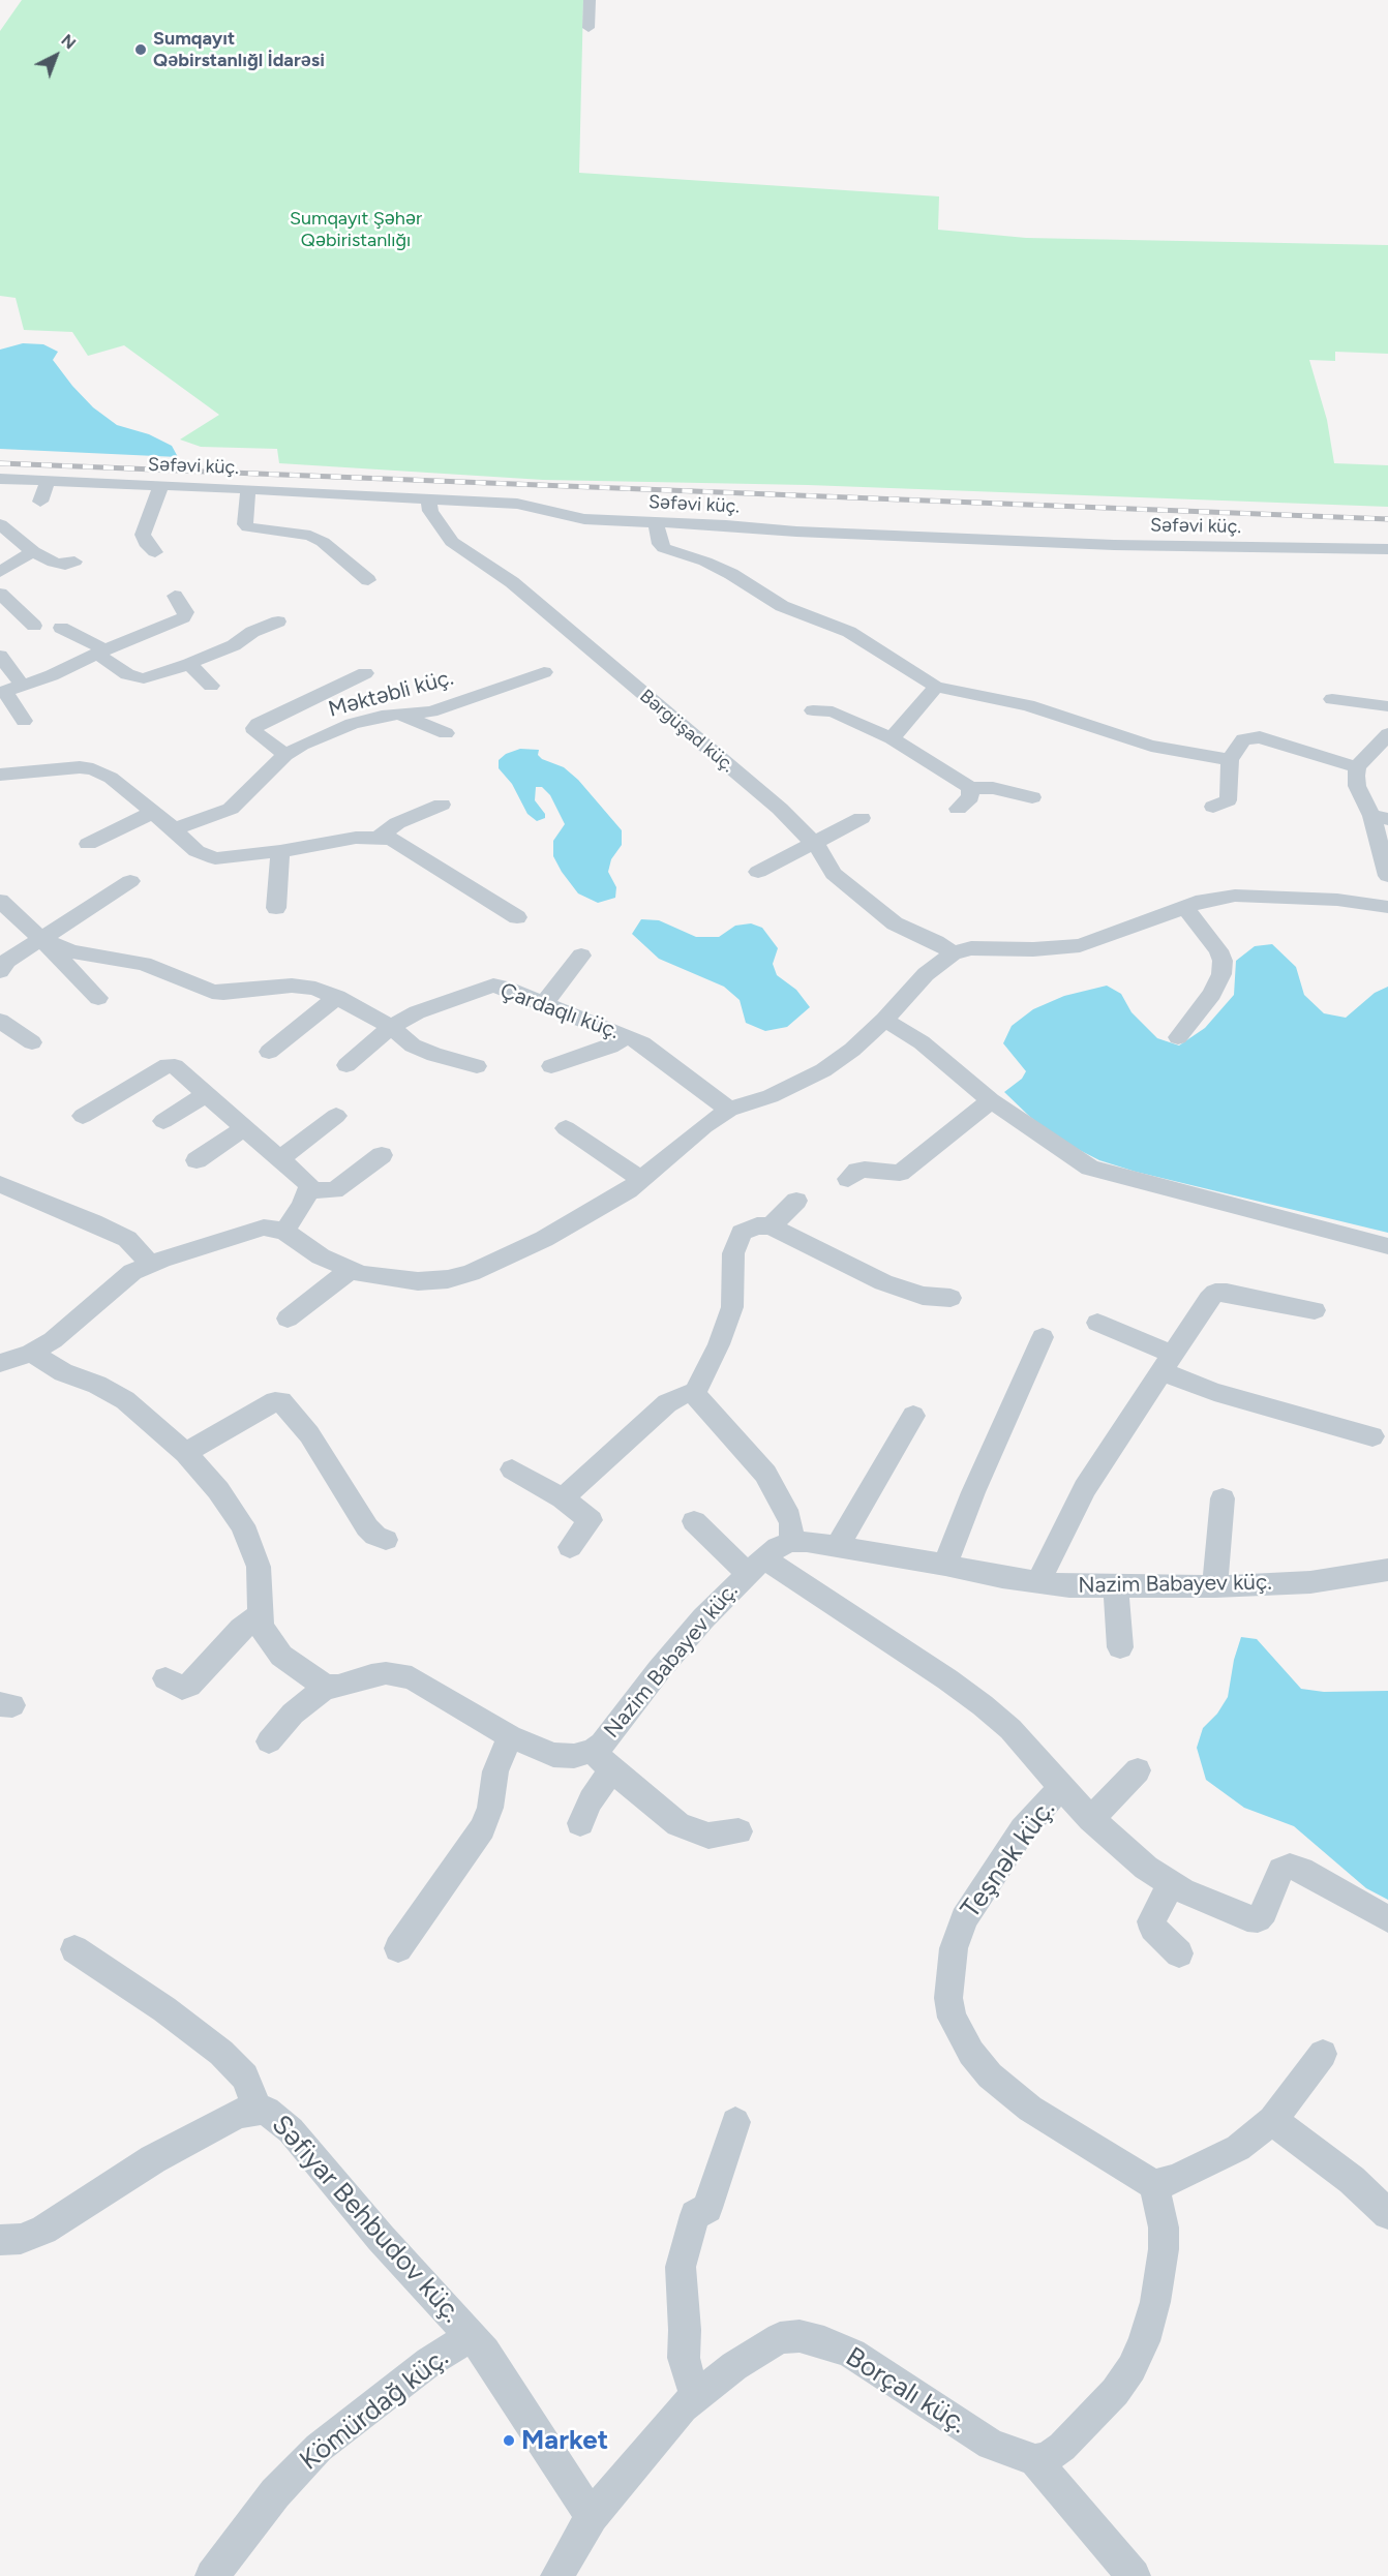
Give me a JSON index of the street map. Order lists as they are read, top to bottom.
{
  "streets": {
    "street": [
      "Səfəvi küç.",
      "Məktəbli küç.",
      "Bərgüşad küç.",
      "Çardaqlı küç.",
      "Nazim Babayev küç.",
      "Teşnək küç.",
      "Səfiyar Behbudov küç.",
      "Borçalı küç.",
      "Kömürdağ küç."
    ]
  },
  "crossings": [
    ["Səfəvi küç.", "Bərgüşad küç."],
    ["Nazim Babayev küç.", "Teşnək küç."],
    ["Səfiyar Behbudov küç.", "Borçalı küç."],
    ["Səfiyar Behbudov küç.", "Kömürdağ küç."]
  ],
  "parks": ["Sumqayıt Şəhər Qəbiristanlığı"],
  "places": ["Sumqayıt Qəbirstanlığl İdarəsi", "Market"],
  "north": "top right"
}
